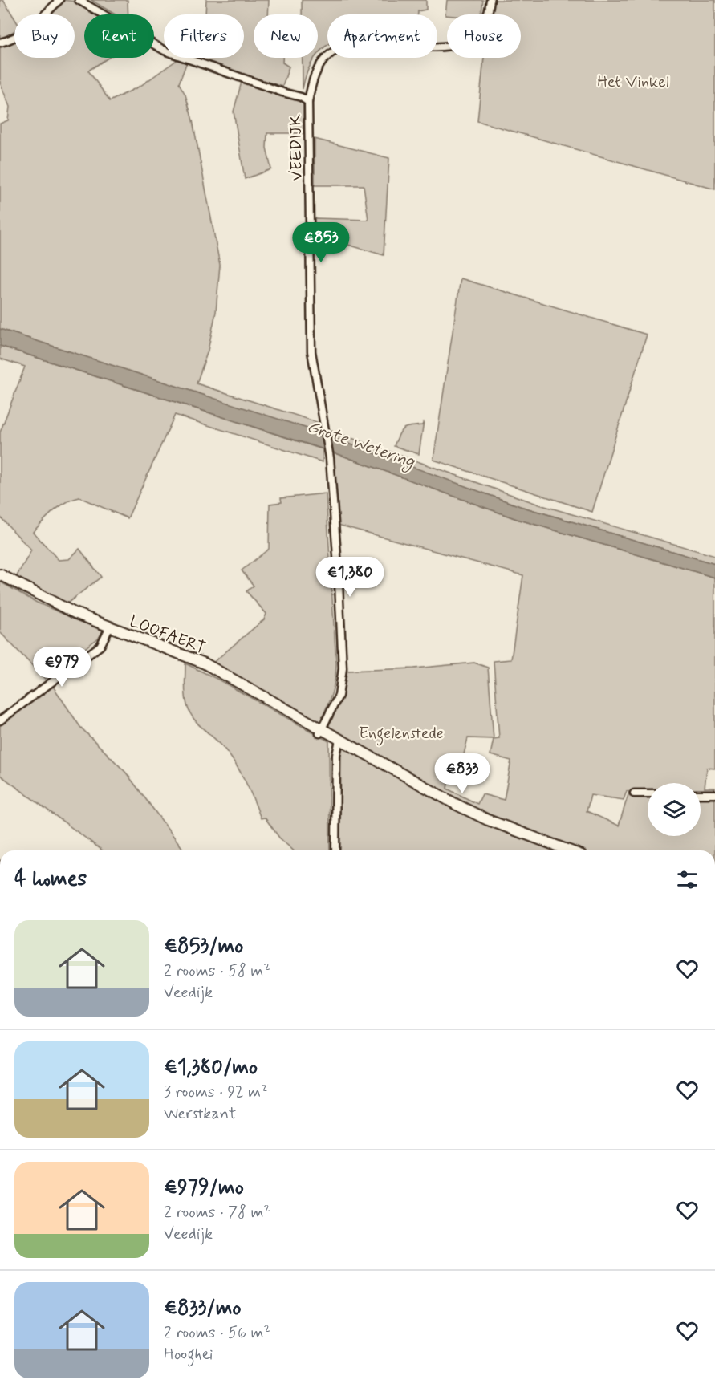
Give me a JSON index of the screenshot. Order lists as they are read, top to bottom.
{
  "streets": {
    "street": ["VEEDIJK", "LOOFAERT"]
  },
  "crossings": [
    ["VEEDIJK", "LOOFAERT"]
  ],
  "water": ["Grote Wetering"],
  "parks": ["Het Vinkel", "Engelenstede"],
  "page": {
    "chip": [
      "Buy",
      "Rent",
      "Filters",
      "New",
      "Apartment",
      "House"
    ],
    "price": [
      "€853",
      "€1,380",
      "€979",
      "€833"
    ],
    "heading": "4 homes",
    "list": [
      {
        "name": "€853/mo",
        "note": "2 rooms · 58 m² · Veedijk"
      },
      {
        "name": "€1,380/mo",
        "note": "3 rooms · 92 m² · Werstkant"
      },
      {
        "name": "€979/mo",
        "note": "2 rooms · 78 m² · Veedijk"
      },
      {
        "name": "€833/mo",
        "note": "2 rooms · 56 m² · Hooghei"
      }
    ]
  }
}
